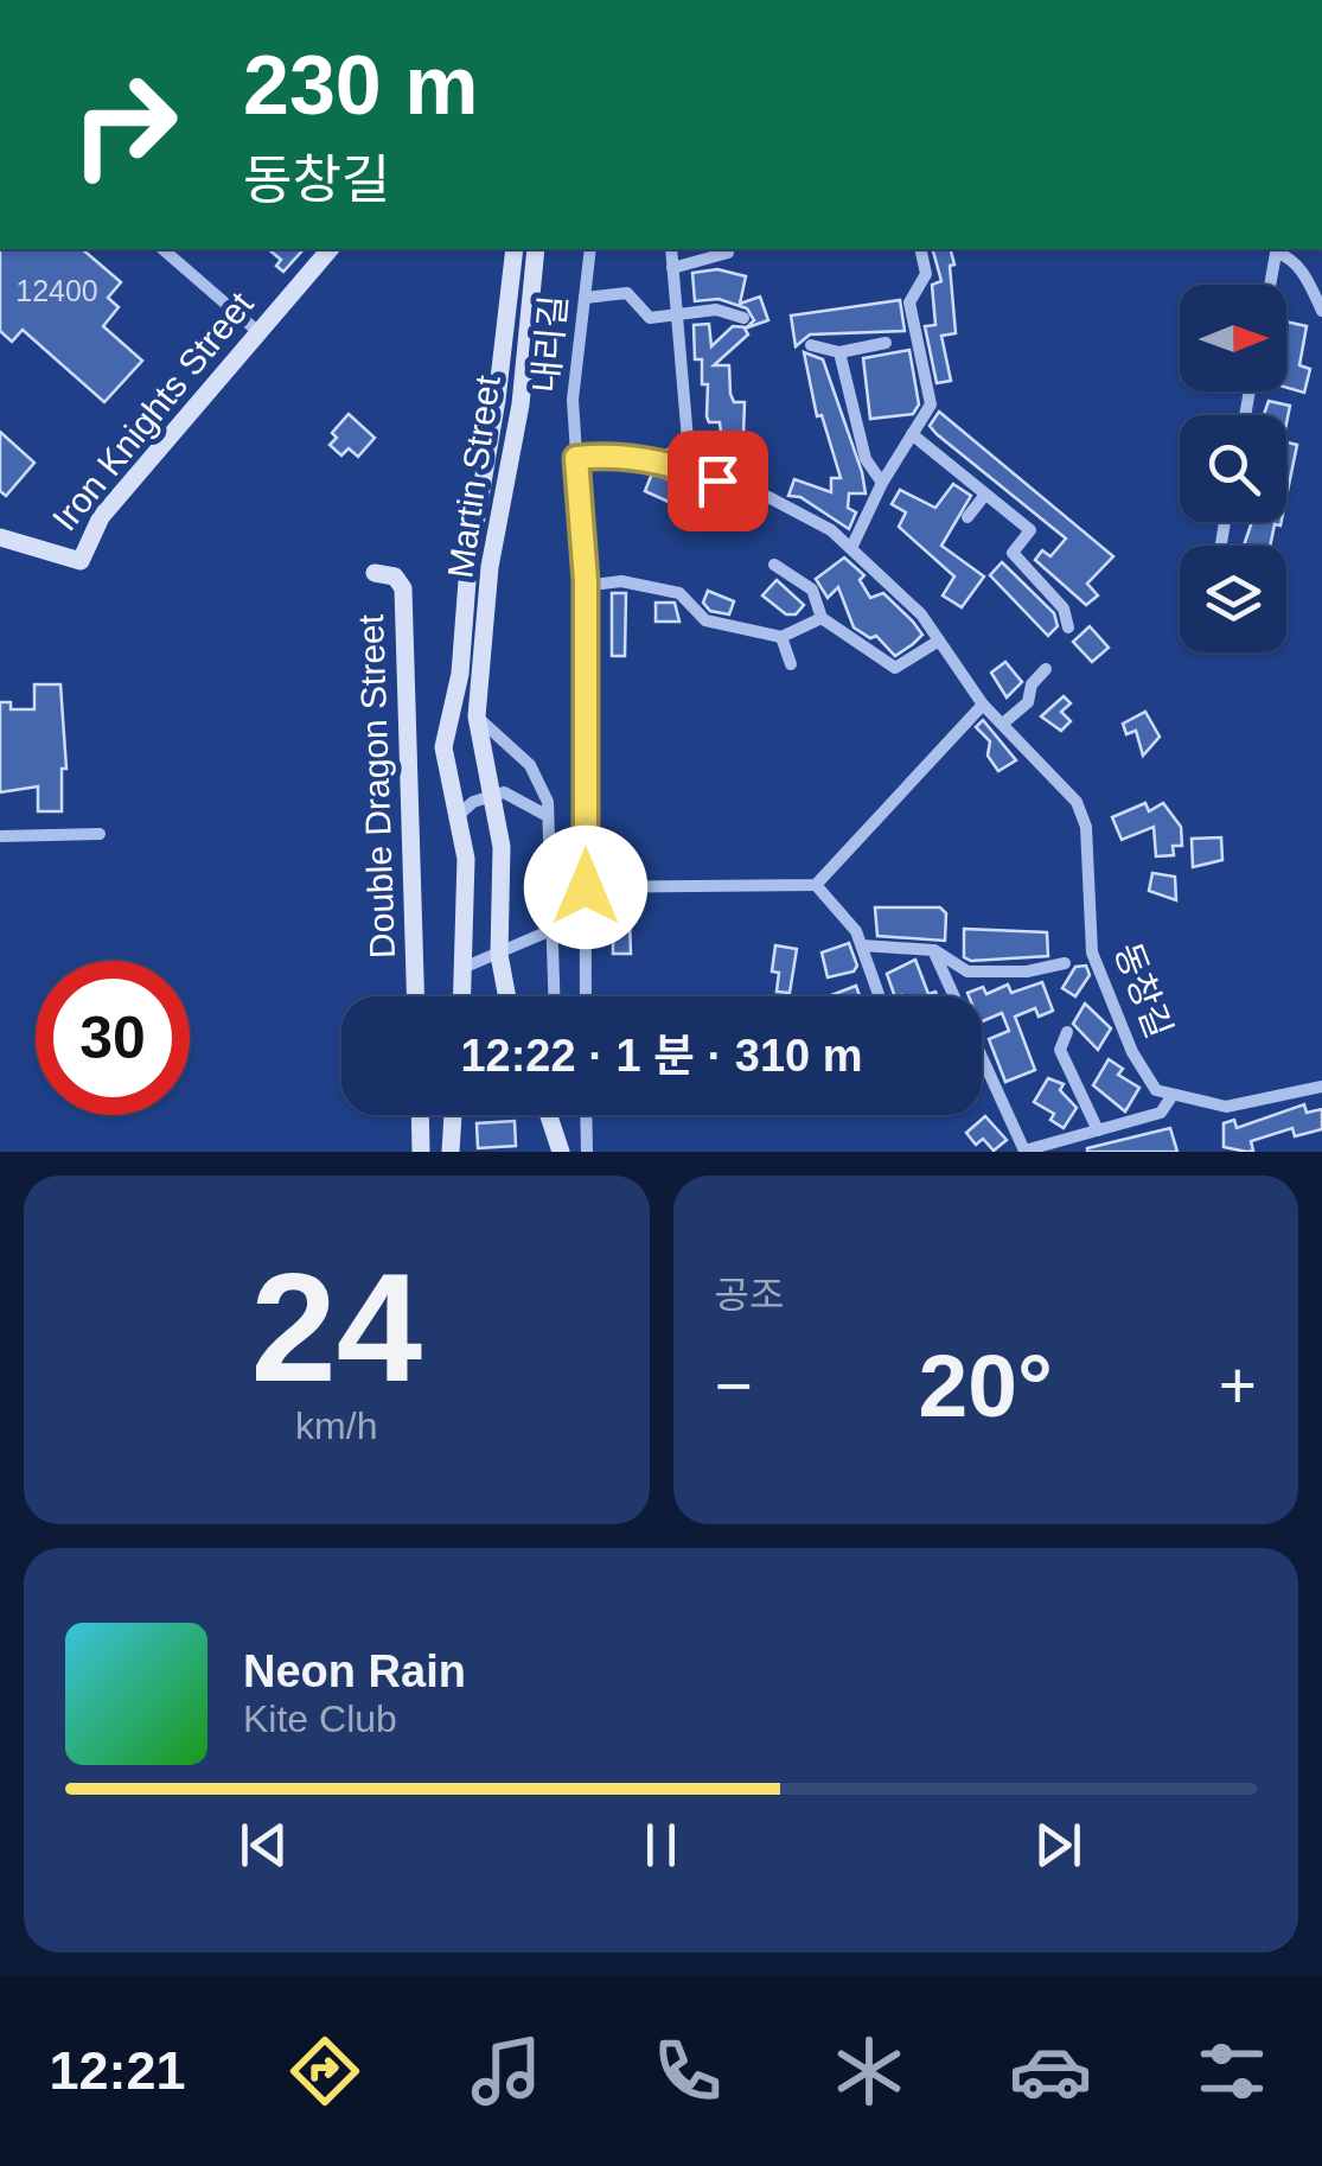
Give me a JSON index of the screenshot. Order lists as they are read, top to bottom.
{
  "streets": {
    "main road": ["Iron Knights Street", "Martin Street", "Double Dragon Street"],
    "street": ["내리길", "동창길"]
  },
  "crossings": [
    ["내리길", "동창길"]
  ],
  "house_numbers": ["12400"],
  "north": "right",
  "page": {
    "turn": ["230 m", "동창길"],
    "limit": "30",
    "trip": "12:22 · 1 분 · 310 m",
    "tile": [
      ["24", "km/h"],
      "공조"
    ],
    "heat": ["−", "20°", "+"],
    "song": ["Neon Rain", "Kite Club"],
    "tabs": "12:21"
  }
}
